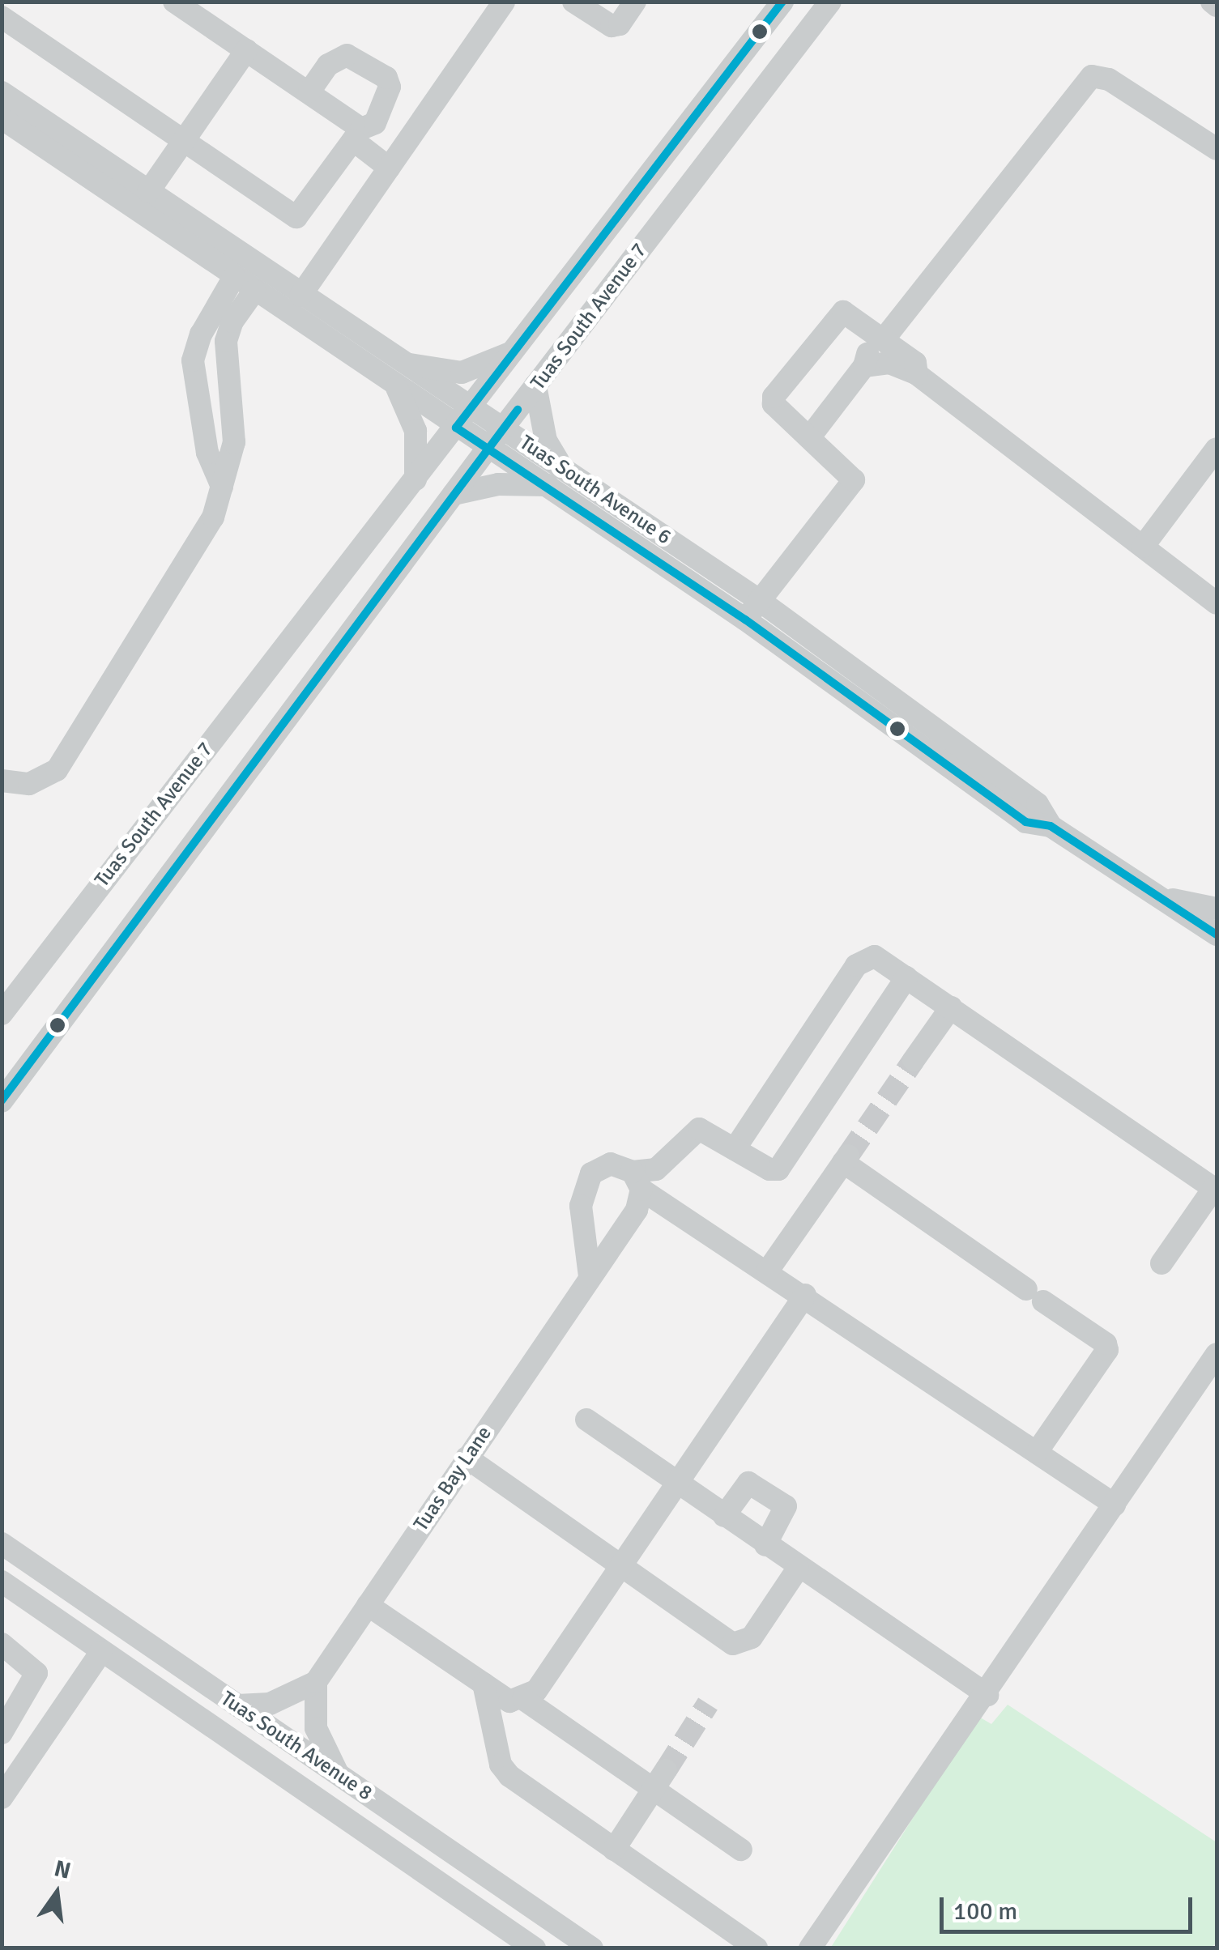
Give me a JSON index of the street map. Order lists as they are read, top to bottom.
{
  "streets": {
    "street": [
      "Tuas South Avenue 7",
      "Tuas South Avenue 6",
      "Tuas Bay Lane",
      "Tuas South Avenue 8"
    ]
  },
  "crossings": [
    ["Tuas South Avenue 7", "Tuas South Avenue 6"],
    ["Tuas Bay Lane", "Tuas South Avenue 8"]
  ],
  "scale_bar": "100 m",
  "north": "top"
}
